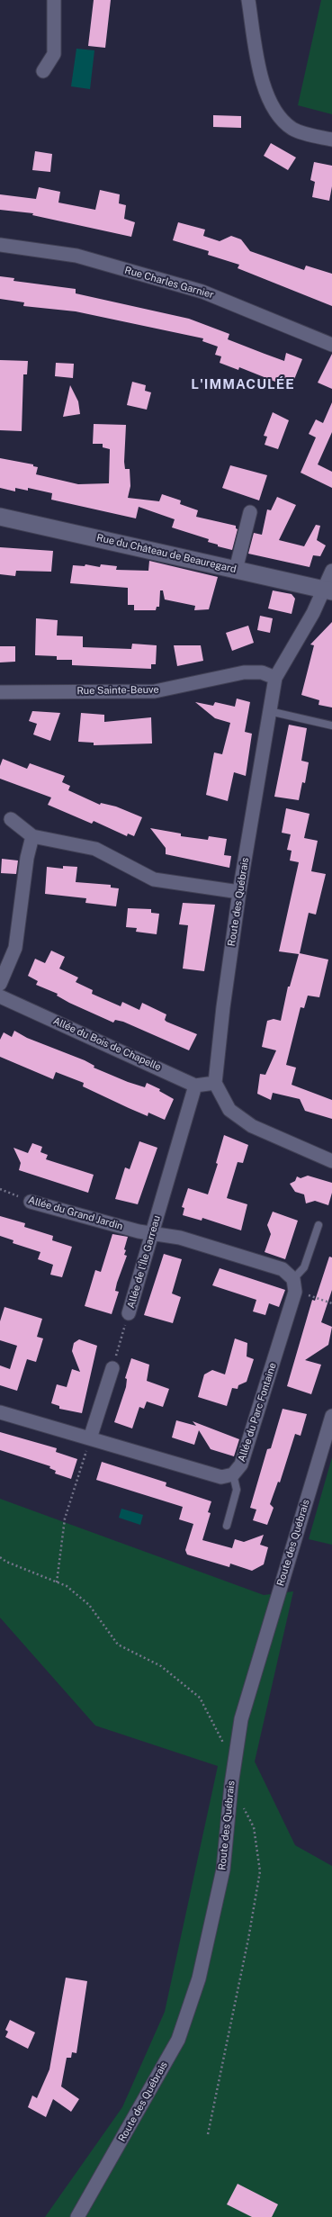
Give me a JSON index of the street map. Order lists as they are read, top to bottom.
{
  "streets": {
    "street": [
      "Rue Charles Garnier",
      "Rue du Château de Beauregard",
      "Rue Sainte-Beuve",
      "Route des Québrais",
      "Allée du Bois de Chapelle",
      "Allée du Grand Jardin",
      "Allée de l'Île Garreau",
      "Allée du Parc Fontaine"
    ]
  },
  "crossings": [
    ["Rue du Château de Beauregard", "Route des Québrais"],
    ["Rue Sainte-Beuve", "Route des Québrais"],
    ["Allée du Bois de Chapelle", "Allée de l'Île Garreau"],
    ["Allée du Grand Jardin", "Allée de l'Île Garreau"]
  ],
  "districts": ["L'IMMACULÉE"]
}
